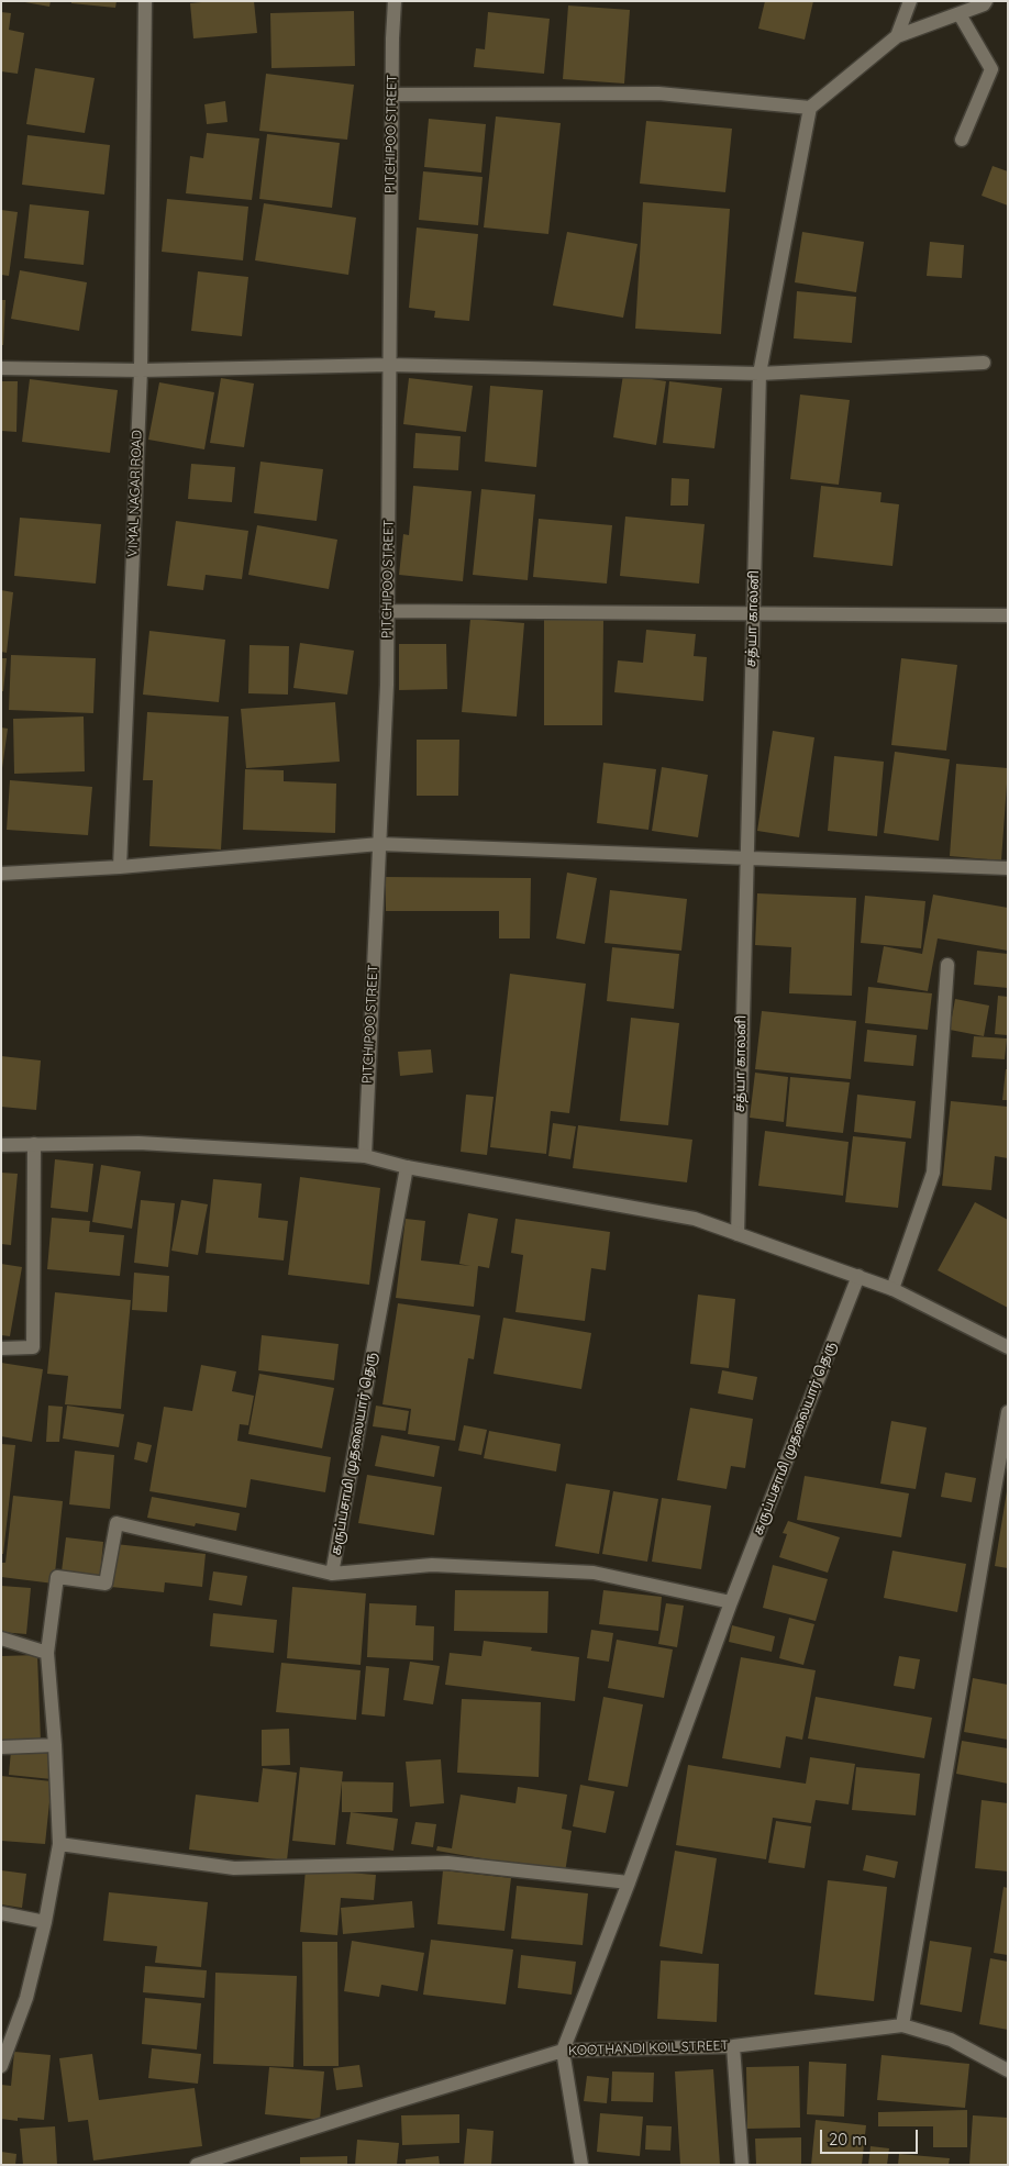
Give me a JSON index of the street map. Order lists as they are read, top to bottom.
{
  "streets": {
    "street": [
      "PITCHIPOO STREET",
      "VIMAL NAGAR ROAD",
      "சத்யா காலனி",
      "கருப்பசாமி முதலையார் தெரு",
      "KOOTHANDI KOIL STREET"
    ]
  },
  "crossings": [
    ["கருப்பசாமி முதலையார் தெரு", "KOOTHANDI KOIL STREET"]
  ],
  "scale_bar": "20 m"
}
